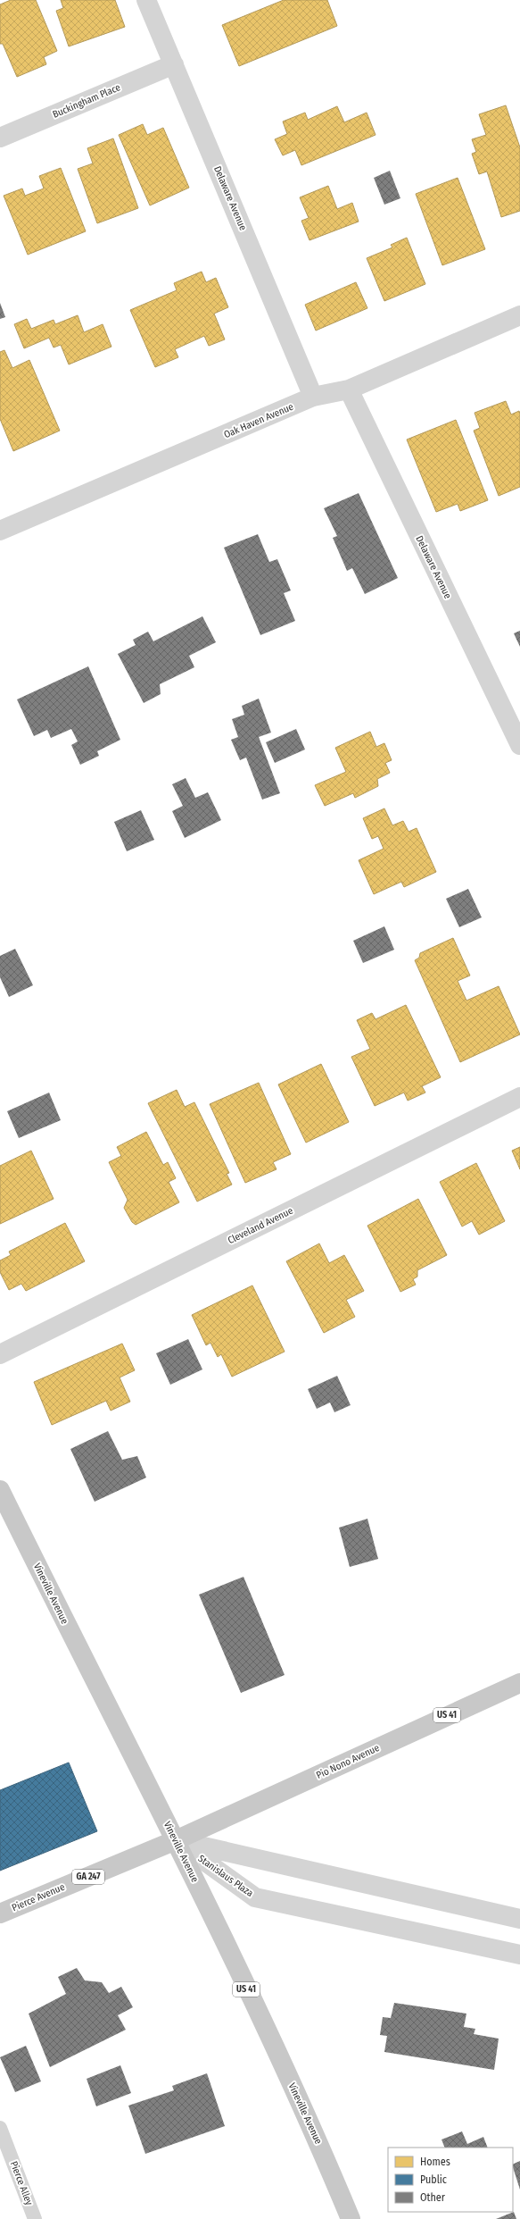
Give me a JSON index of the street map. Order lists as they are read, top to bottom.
{
  "streets": {
    "main road": [
      "Vineville Avenue",
      "US 41",
      "Pio Nono Avenue",
      "GA 247",
      "Pierce Avenue"
    ],
    "street": [
      "Buckingham Place",
      "Delaware Avenue",
      "Oak Haven Avenue",
      "Cleveland Avenue",
      "Stanislaus Plaza"
    ],
    "lane": ["Pierce Alley"]
  },
  "crossings": [
    ["Buckingham Place", "Delaware Avenue"],
    ["Delaware Avenue", "Oak Haven Avenue"],
    ["Vineville Avenue", "Pio Nono Avenue"],
    ["Vineville Avenue", "Stanislaus Plaza"],
    ["Vineville Avenue", "Pierce Avenue"],
    ["Pio Nono Avenue", "Stanislaus Plaza"],
    ["Pio Nono Avenue", "Pierce Avenue"],
    ["Stanislaus Plaza", "Pierce Avenue"]
  ],
  "legend": ["Homes", "Public", "Other"]
}
